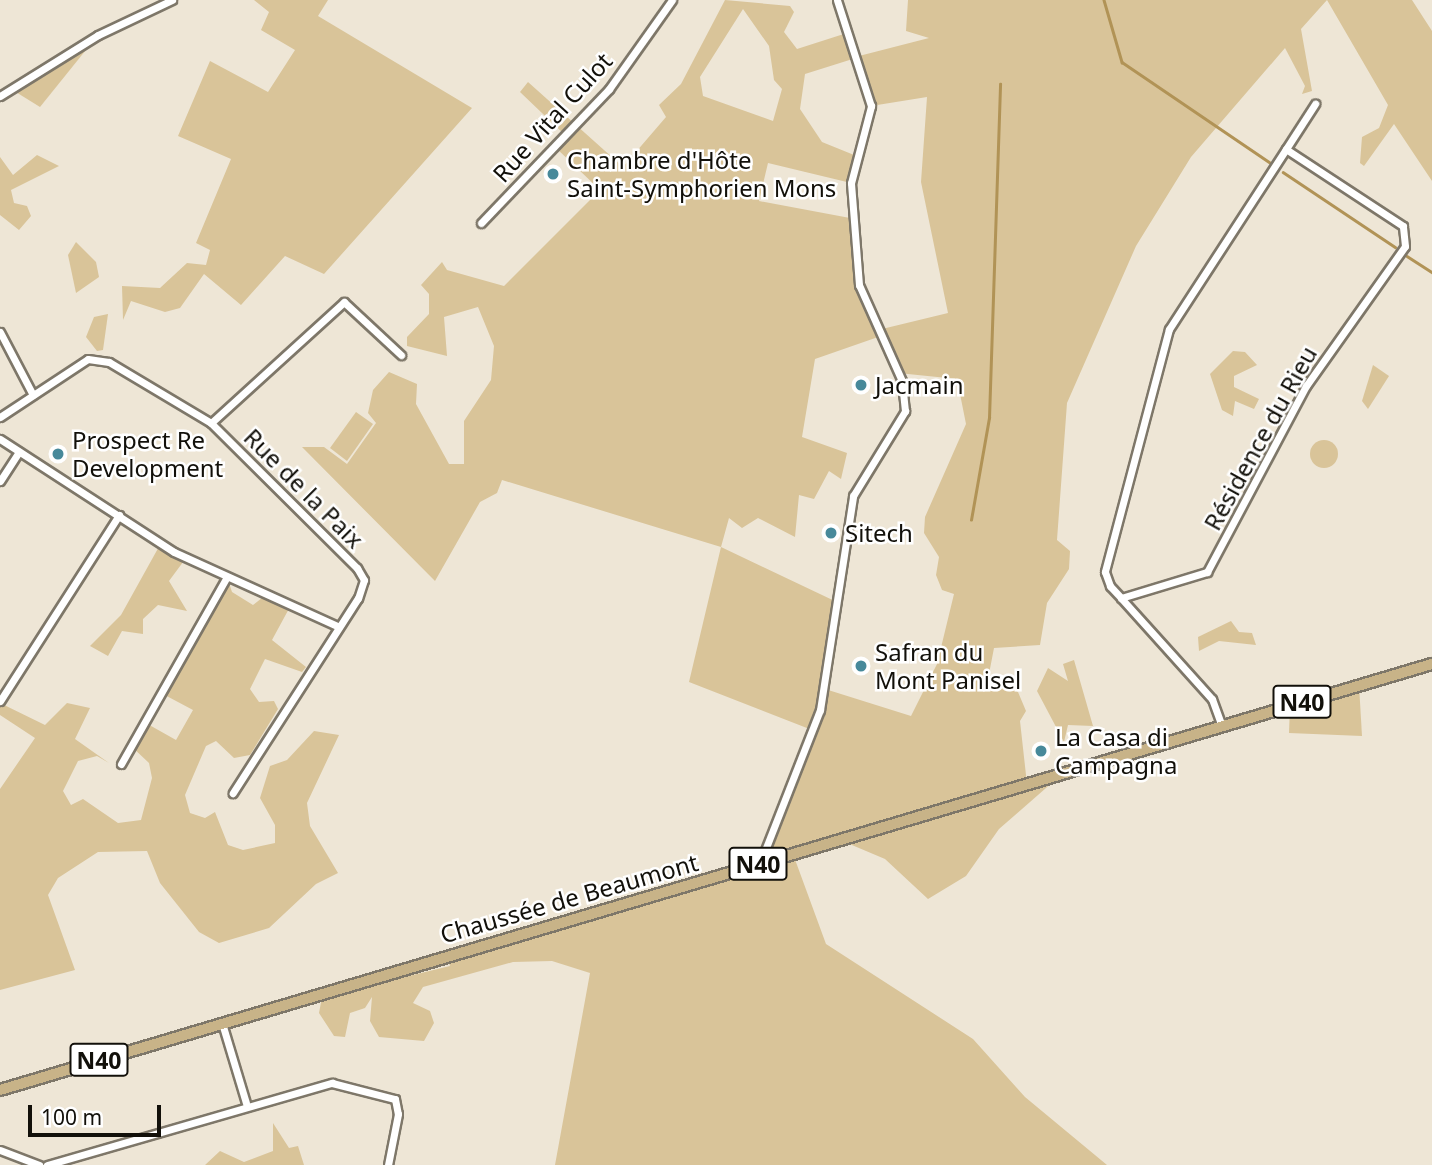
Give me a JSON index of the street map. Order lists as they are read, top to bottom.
{
  "streets": {
    "main road": ["N40", "Chaussée de Beaumont"],
    "street": ["Rue Vital Culot", "Résidence du Rieu", "Rue de la Paix"]
  },
  "places": [
    "Chambre d'Hôte Saint-Symphorien Mons",
    "Jacmain",
    "Prospect Re Development",
    "Sitech",
    "Safran du Mont Panisel",
    "La Casa di Campagna"
  ],
  "scale_bar": "100 m"
}
